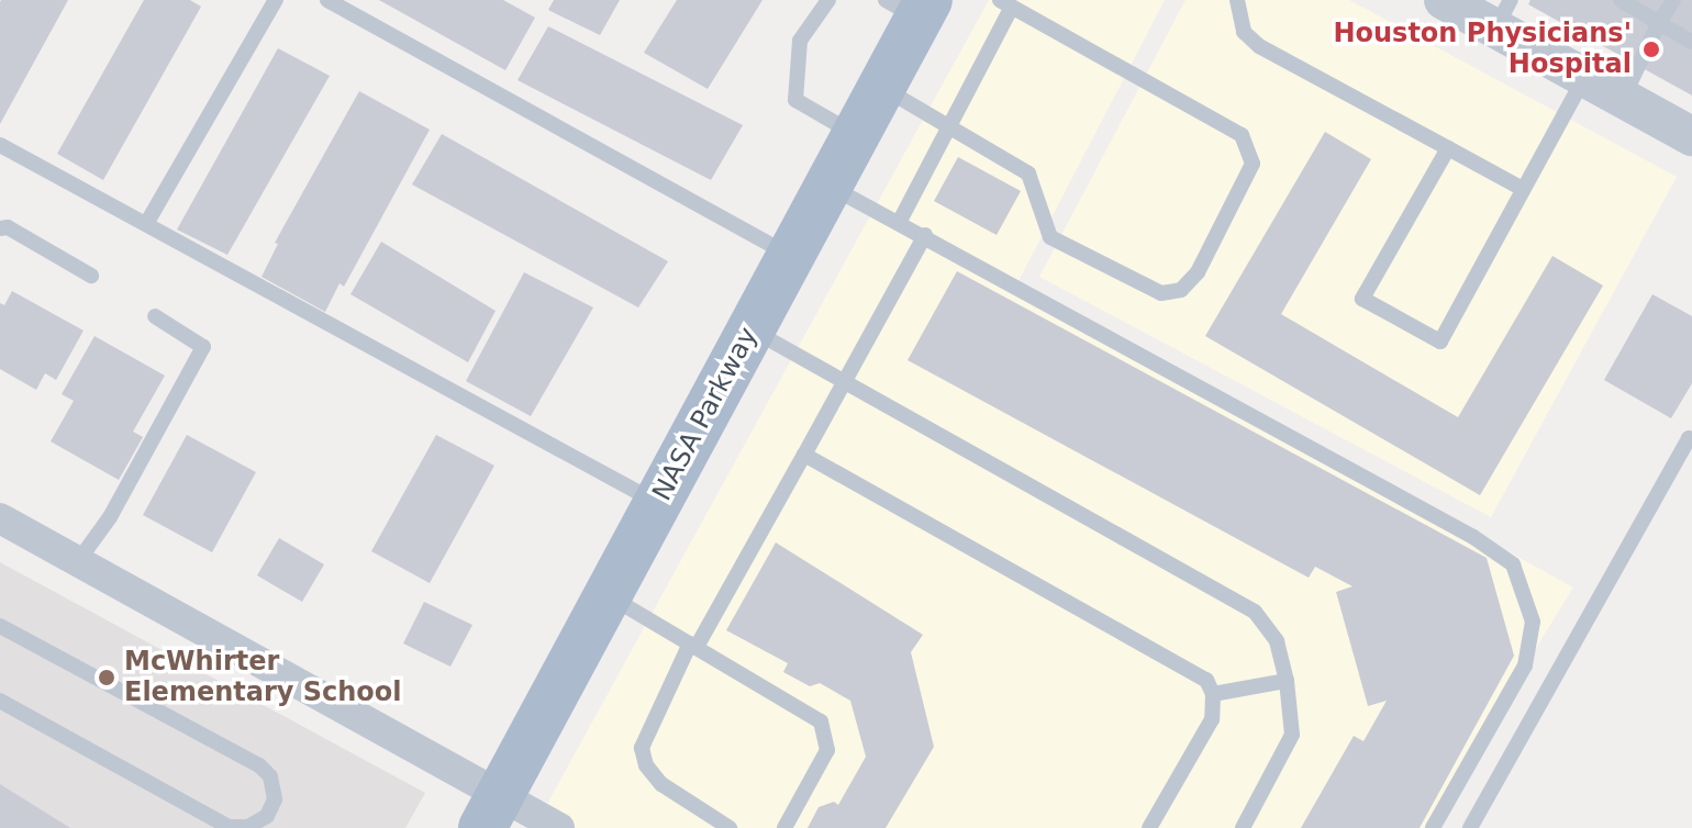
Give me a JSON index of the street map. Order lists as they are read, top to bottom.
{
  "streets": {
    "main road": ["NASA Parkway"]
  },
  "places": ["Houston Physicians' Hospital", "McWhirter Elementary School"]
}
